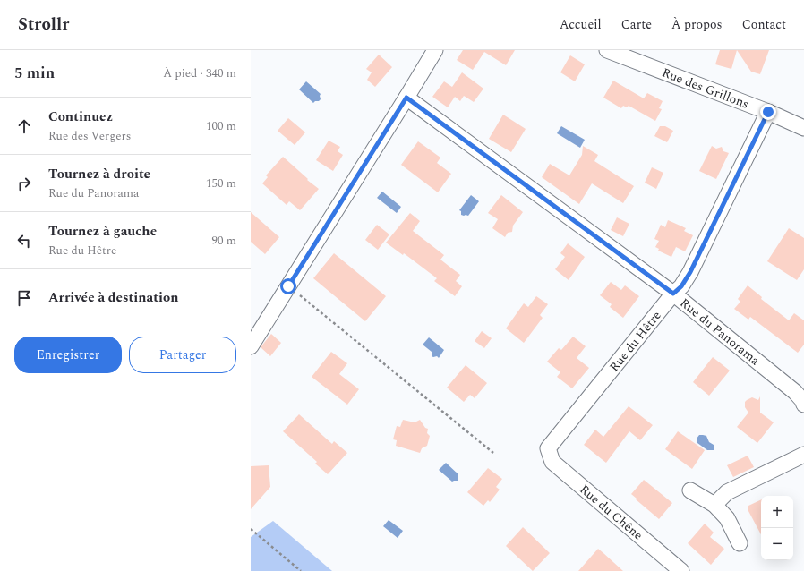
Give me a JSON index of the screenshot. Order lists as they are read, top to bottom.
{
  "streets": {
    "street": [
      "Rue des Grillons",
      "Rue du Panorama",
      "Rue du Hêtre",
      "Rue du Chêne"
    ]
  },
  "crossings": [
    ["Rue des Grillons", "Rue du Hêtre"],
    ["Rue du Panorama", "Rue du Hêtre"],
    ["Rue du Hêtre", "Rue du Chêne"]
  ],
  "page": {
    "header": "Strollr",
    "nav": [
      "Accueil",
      "Carte",
      "À propos",
      "Contact"
    ],
    "heading": ["5 min", "À pied · 340 m"],
    "list": [
      ["Continuez", "Rue des Vergers", "100 m"],
      ["Tournez à droite", "Rue du Panorama", "150 m"],
      ["Tournez à gauche", "Rue du Hêtre", "90 m"],
      "Arrivée à destination"
    ],
    "buttons": ["Enregistrer", "Partager"],
    "map_buttons": ["+", "−"]
  }
}
